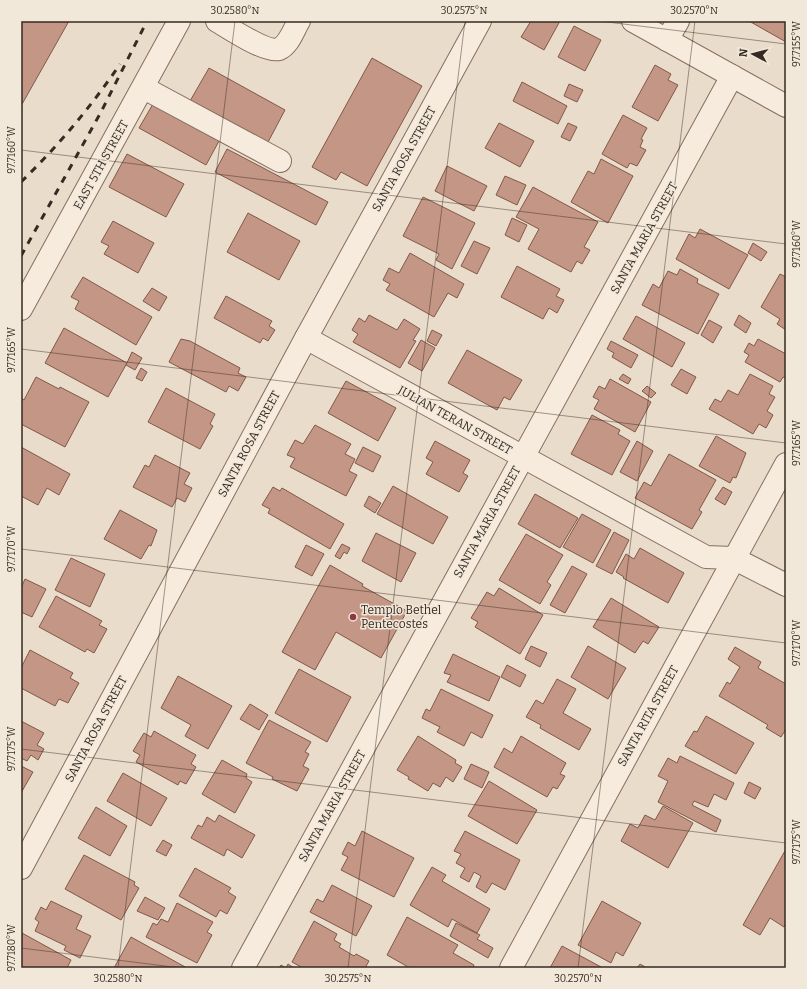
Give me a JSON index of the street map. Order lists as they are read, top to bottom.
{
  "streets": {
    "street": [
      "SANTA ROSA STREET",
      "EAST 5TH STREET",
      "SANTA MARIA STREET",
      "JULIAN TERAN STREET",
      "SANTA RITA STREET"
    ]
  },
  "crossings": [
    ["SANTA ROSA STREET", "JULIAN TERAN STREET"],
    ["SANTA MARIA STREET", "JULIAN TERAN STREET"],
    ["JULIAN TERAN STREET", "SANTA RITA STREET"]
  ],
  "places": ["Templo Bethel Pentecostes"],
  "north": "left",
  "coordinates": [
    "30.2580°N",
    "30.2575°N",
    "30.2570°N",
    "97.7155°W",
    "97.7160°W",
    "97.7165°W",
    "97.7170°W",
    "97.7175°W",
    "97.7180°W"
  ]
}
